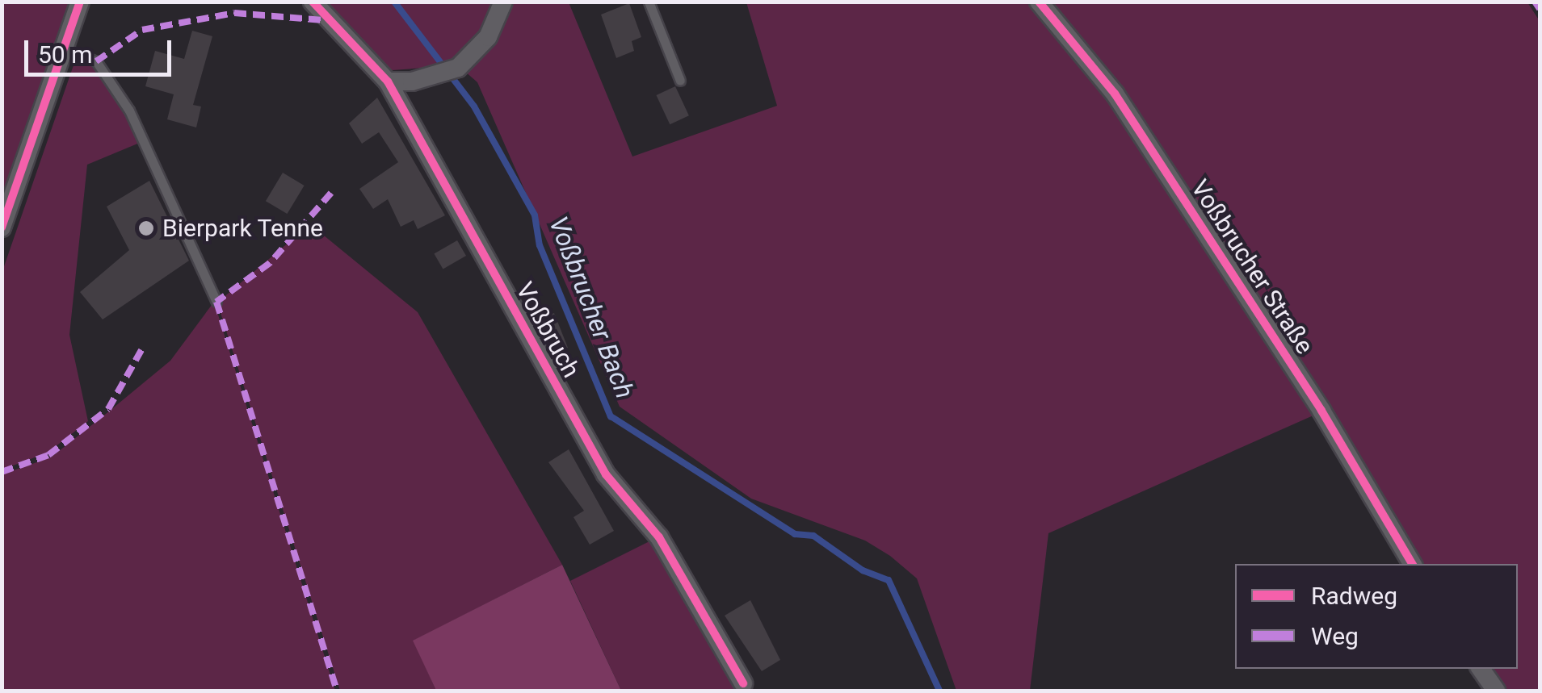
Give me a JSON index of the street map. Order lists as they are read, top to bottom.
{
  "streets": {
    "street": ["Voßbrucher Straße", "Voßbruch"]
  },
  "water": ["Voßbrucher Bach"],
  "places": ["Bierpark Tenne"],
  "legend": ["Radweg", "Weg"],
  "scale_bar": "50 m"
}
